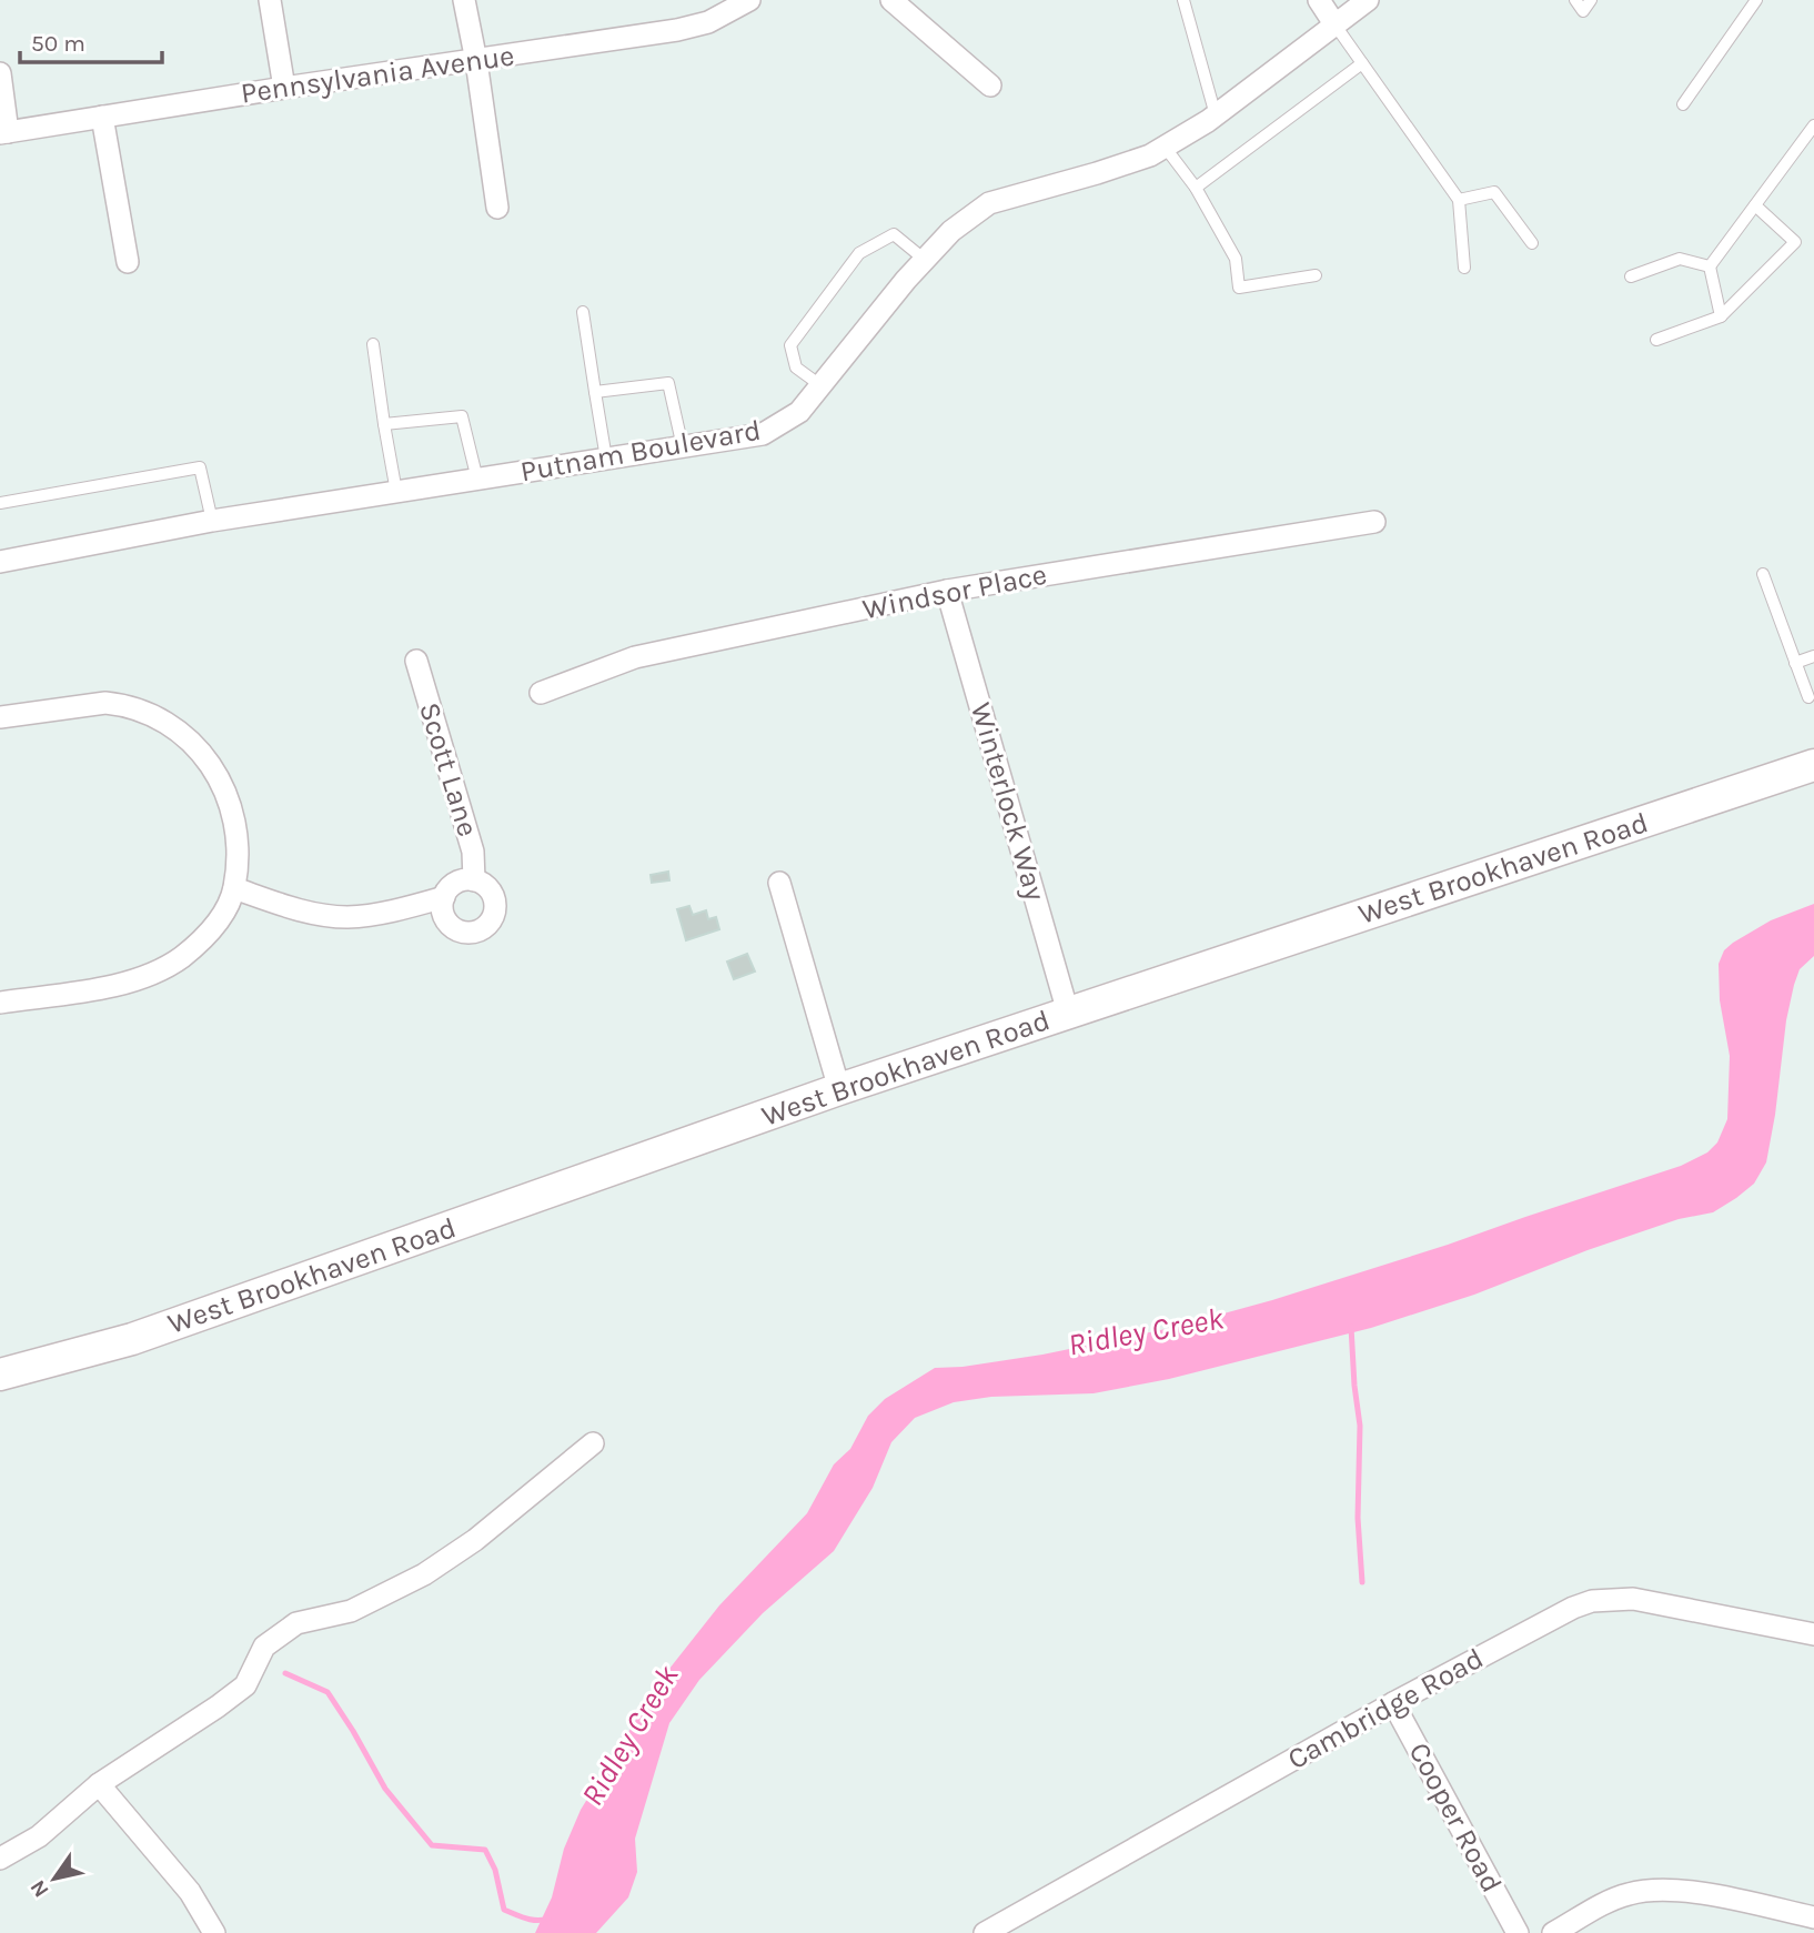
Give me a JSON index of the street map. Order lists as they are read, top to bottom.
{
  "streets": {
    "street": [
      "Pennsylvania Avenue",
      "Putnam Boulevard",
      "Windsor Place",
      "Scott Lane",
      "Winterlock Way",
      "West Brookhaven Road",
      "Cambridge Road",
      "Cooper Road"
    ]
  },
  "crossings": [
    ["Windsor Place", "Winterlock Way"],
    ["Winterlock Way", "West Brookhaven Road"],
    ["Cambridge Road", "Cooper Road"]
  ],
  "water": ["Ridley Creek"],
  "scale_bar": "50 m",
  "north": "bottom left"
}
